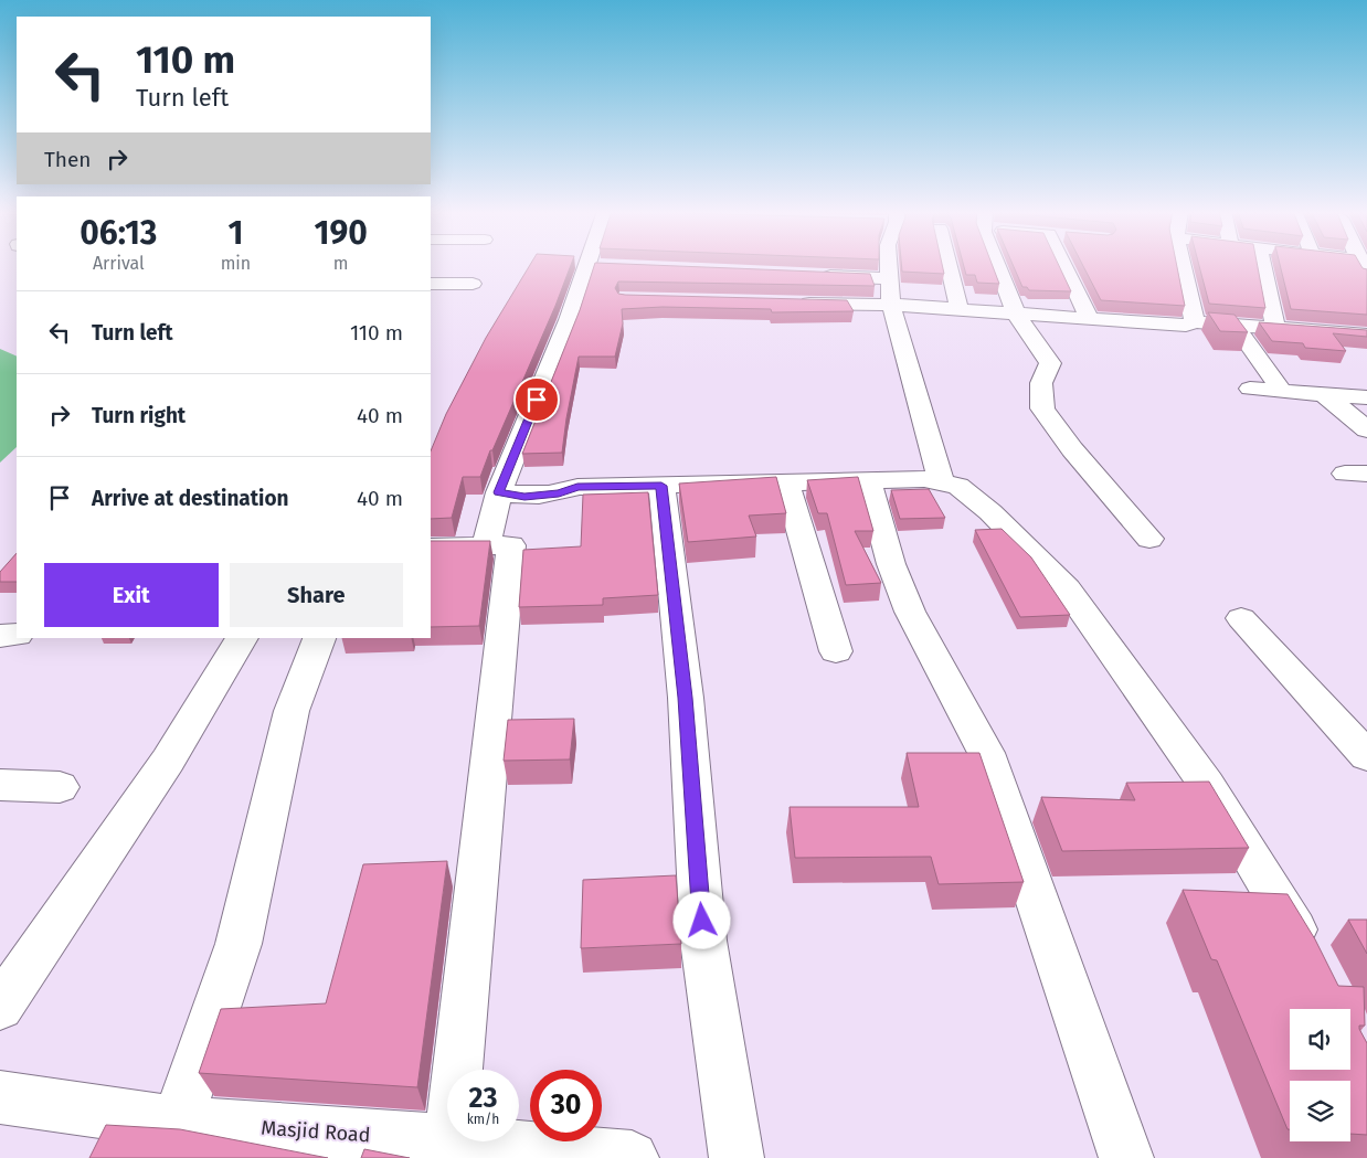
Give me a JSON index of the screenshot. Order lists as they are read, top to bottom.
{
  "streets": {
    "street": ["Masjid Road"]
  },
  "page": {
    "turn": ["110 m", "Turn left"],
    "then": "Then",
    "eta": [
      "06:13",
      "Arrival",
      "1",
      "min",
      "190",
      "m"
    ],
    "list": [
      {
        "name": "Turn left",
        "value": "110 m"
      },
      {
        "name": "Turn right",
        "value": "40 m"
      },
      {
        "name": "Arrive at destination",
        "value": "40 m"
      }
    ],
    "buttons": ["Exit", "Share"],
    "speed": "23 km/h",
    "limit": "30"
  }
}
